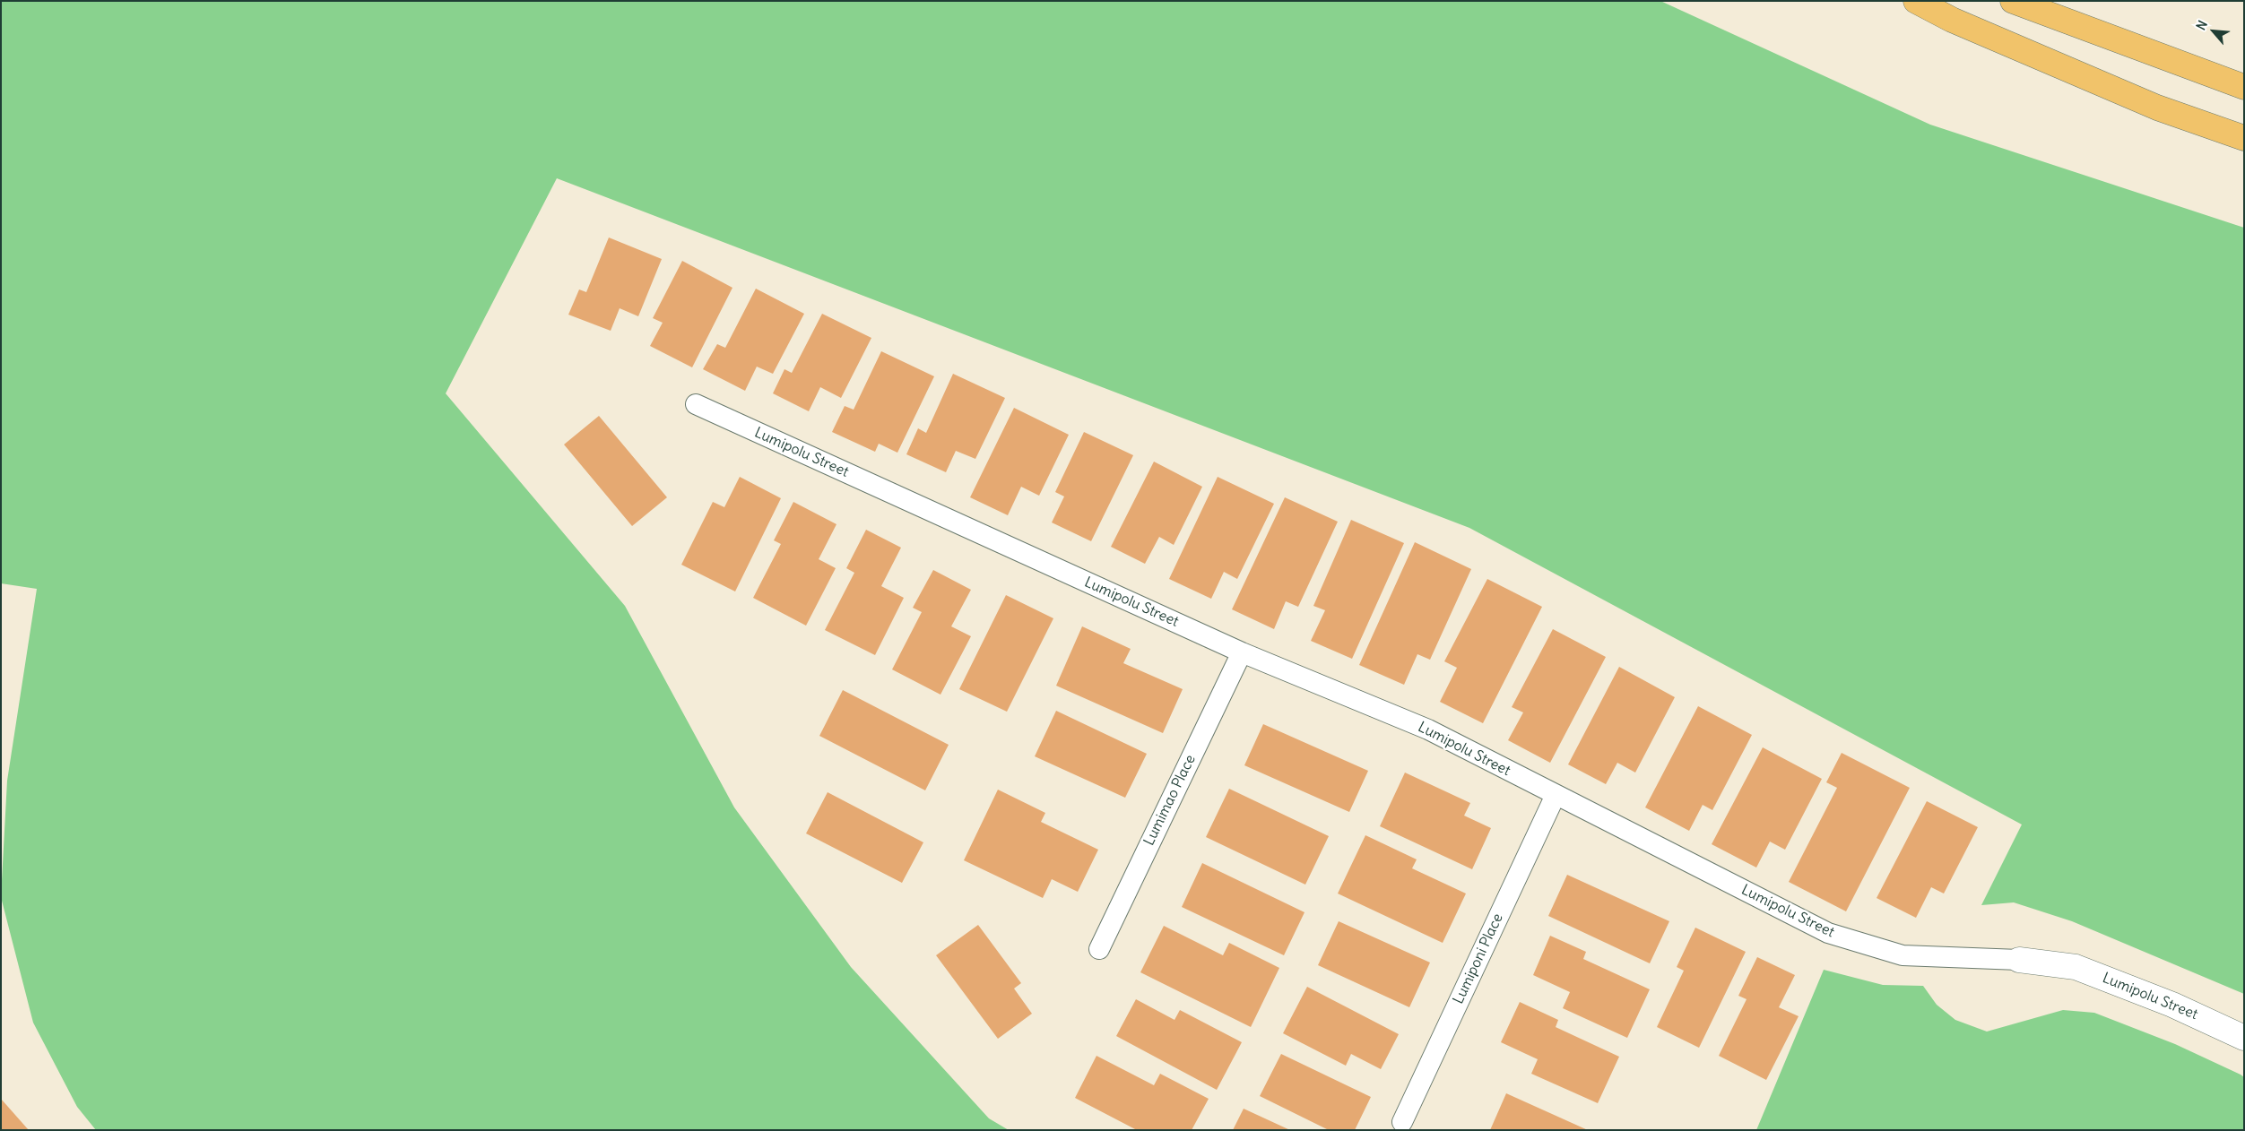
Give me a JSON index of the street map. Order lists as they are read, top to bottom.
{
  "streets": {
    "street": ["Lumipolu Street"],
    "lane": ["Lumimao Place", "Lumiponi Place"]
  },
  "crossings": [
    ["Lumipolu Street", "Lumimao Place"],
    ["Lumipolu Street", "Lumiponi Place"]
  ],
  "north": "top left"
}
